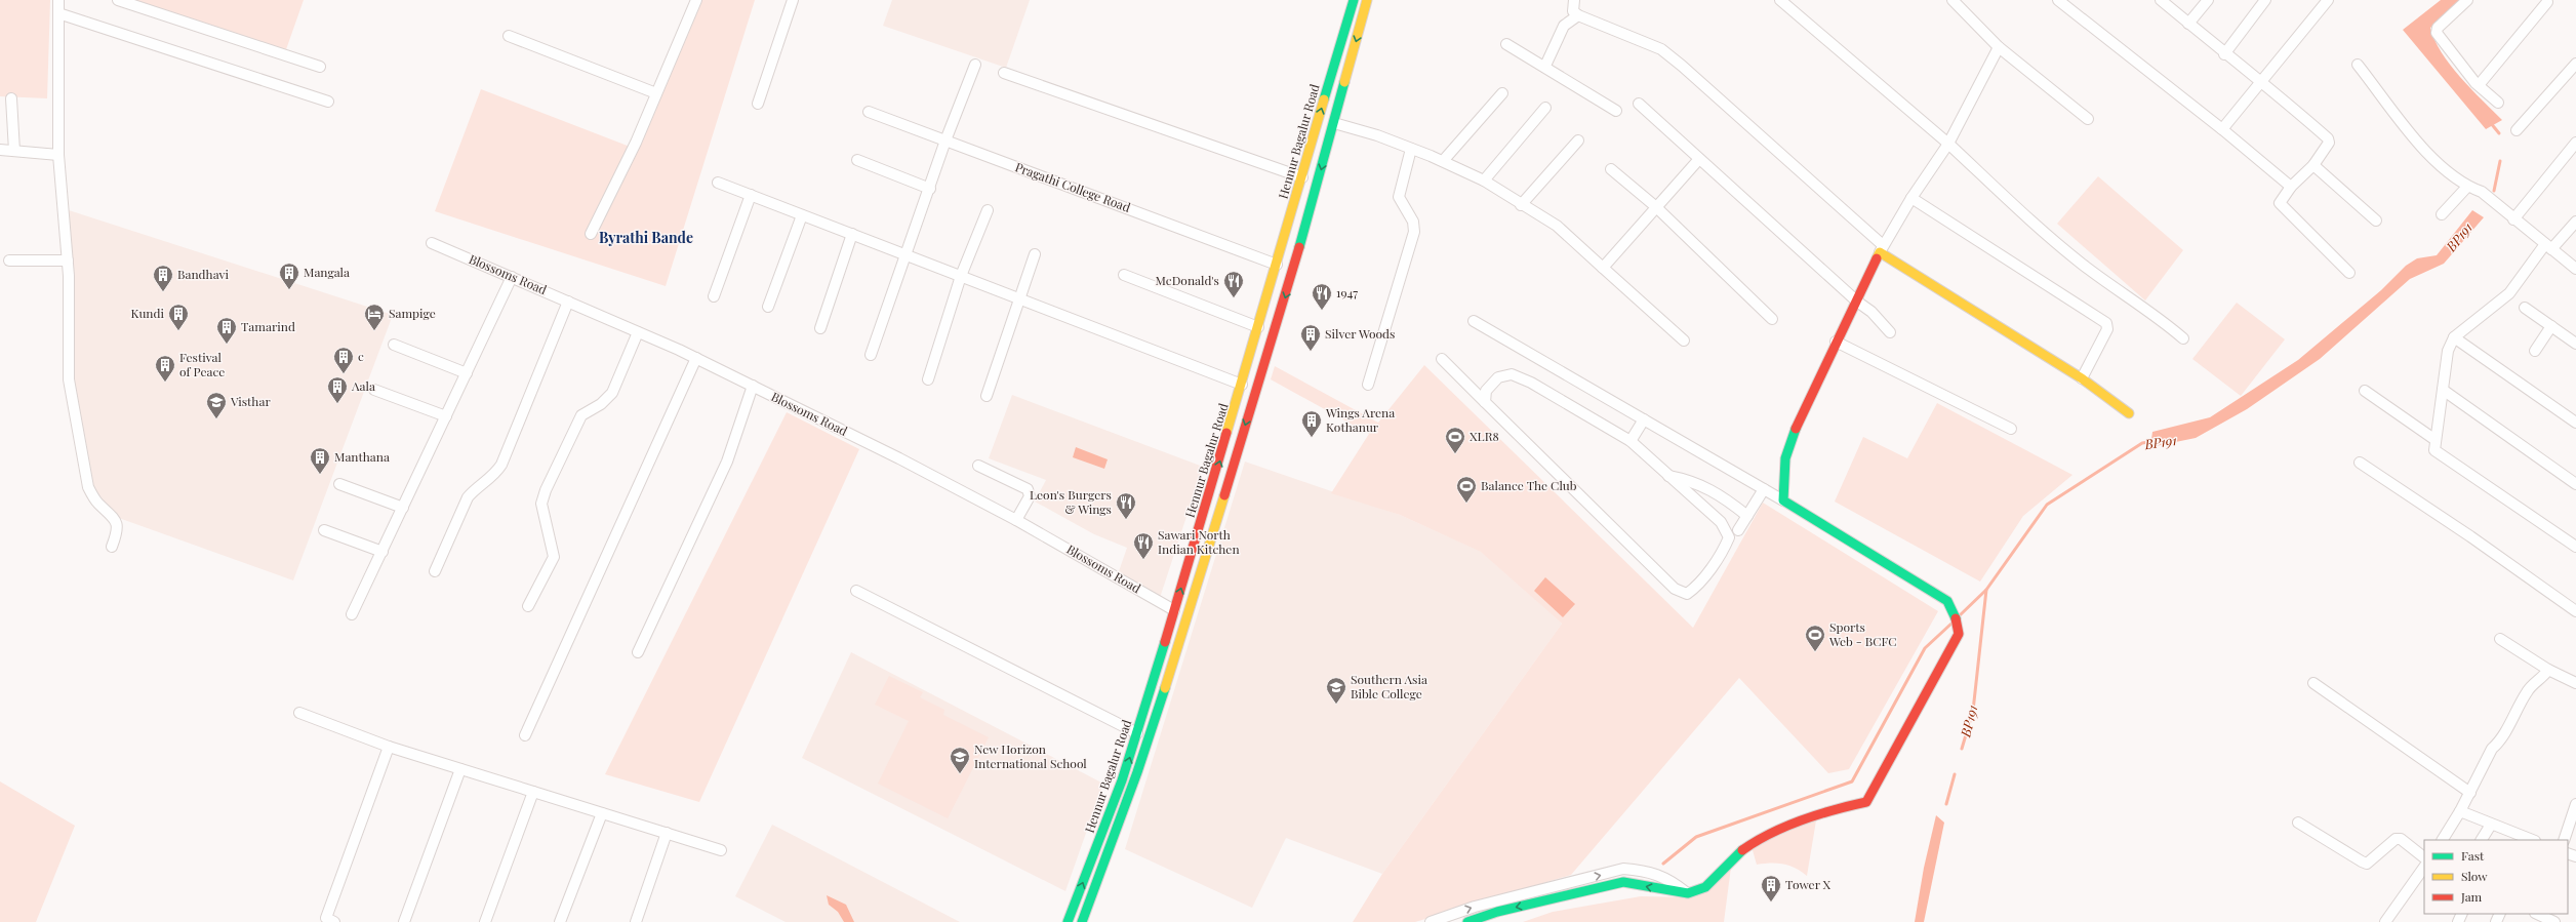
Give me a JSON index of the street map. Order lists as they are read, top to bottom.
{
  "streets": {
    "main road": ["Hennur Bagalur Road"],
    "street": ["Pragathi College Road", "Blossoms Road"]
  },
  "crossings": [
    ["Hennur Bagalur Road", "Pragathi College Road"],
    ["Hennur Bagalur Road", "Blossoms Road"]
  ],
  "districts": ["Byrathi Bande"],
  "water": ["BP191"],
  "places": {
    "building": [
      "Mangala",
      "Bandhavi",
      "Kundi",
      "Tamarind",
      "Silver Woods",
      "c",
      "Festival of Peace",
      "Aala",
      "Wings Arena Kothanur",
      "Manthana",
      "Tower X"
    ],
    "restaurant": [
      "McDonald's",
      "1947",
      "Leon's Burgers & Wings",
      "Sawari North Indian Kitchen"
    ],
    "hotel": ["Sampige"],
    "school or university": ["Visthar", "Southern Asia Bible College", "New Horizon International School"],
    "sports": ["XLR8", "Balance The Club", "Sports Web - BCFC"]
  },
  "legend": ["Fast", "Slow", "Jam"]
}
